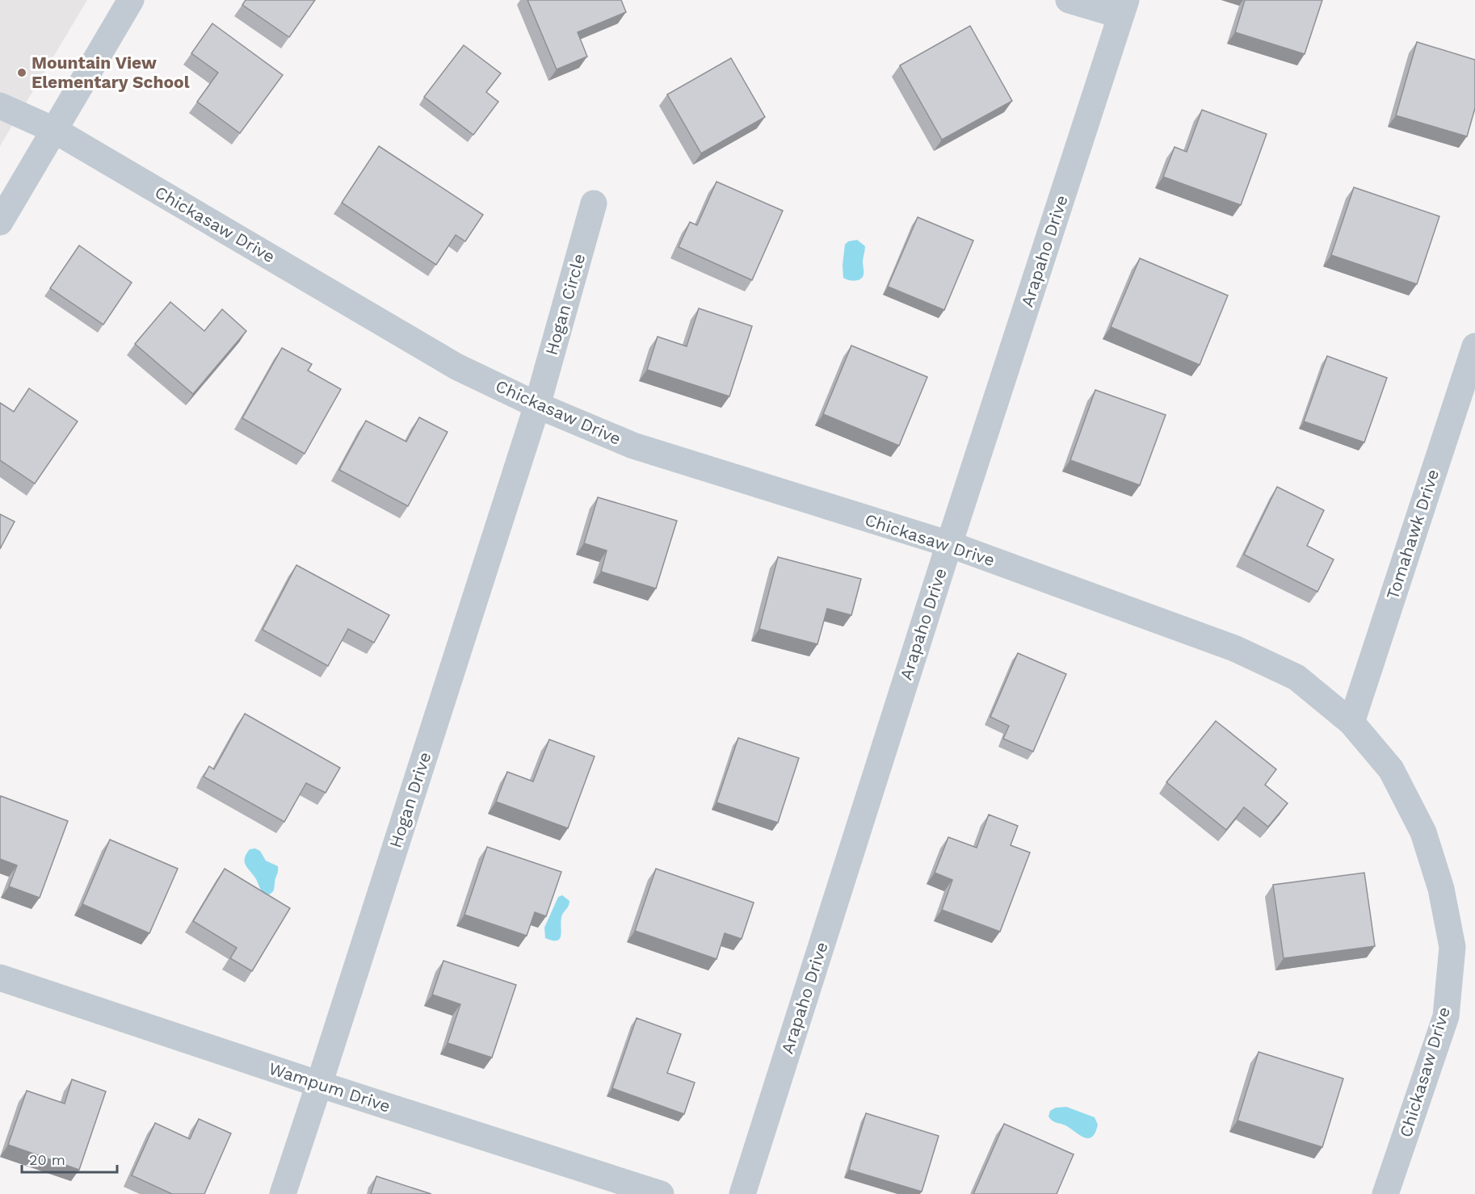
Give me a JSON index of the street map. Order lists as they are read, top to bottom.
{
  "streets": {
    "street": [
      "Chickasaw Drive",
      "Arapaho Drive",
      "Hogan Circle",
      "Tomahawk Drive",
      "Hogan Drive",
      "Wampum Drive"
    ]
  },
  "crossings": [
    ["Chickasaw Drive", "Arapaho Drive"],
    ["Chickasaw Drive", "Hogan Circle"],
    ["Chickasaw Drive", "Tomahawk Drive"],
    ["Chickasaw Drive", "Hogan Drive"],
    ["Hogan Circle", "Hogan Drive"],
    ["Hogan Drive", "Wampum Drive"]
  ],
  "places": ["Mountain View Elementary School"],
  "scale_bar": "20 m"
}
